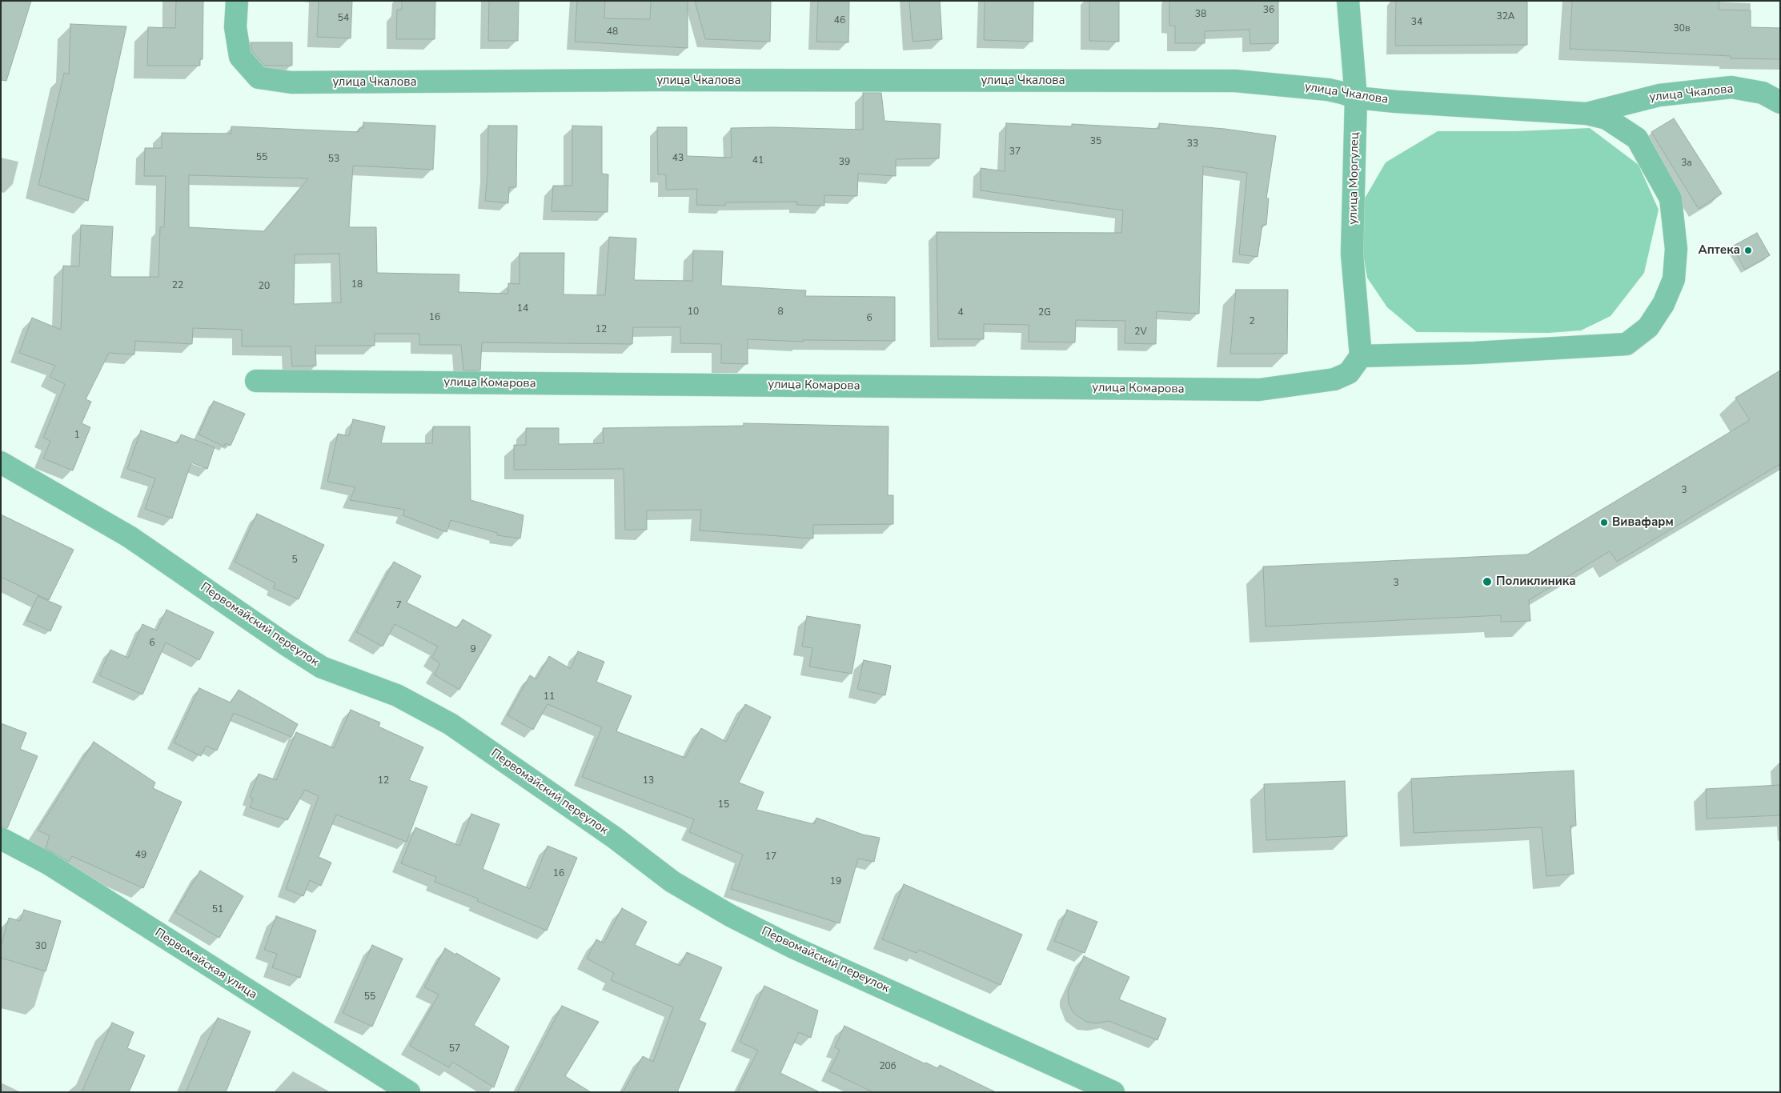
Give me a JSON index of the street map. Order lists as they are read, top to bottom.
{
  "streets": {
    "street": [
      "улица Чкалова",
      "улица Моргулец",
      "улица Комарова",
      "Первомайский переулок",
      "Первомайская улица"
    ]
  },
  "crossings": [
    ["улица Чкалова", "улица Моргулец"],
    ["улица Моргулец", "улица Комарова"]
  ],
  "places": ["Аптека", "Вивафарм", "Поликлиника"],
  "house_numbers": [
    "36",
    "38",
    "32A",
    "54",
    "46",
    "34",
    "30в",
    "48",
    "35",
    "33",
    "37",
    "55",
    "43",
    "53",
    "41",
    "39",
    "3а",
    "18",
    "22",
    "20",
    "14",
    "10",
    "8",
    "4",
    "2G",
    "16",
    "6",
    "2",
    "12",
    "2V",
    "1",
    "3",
    "5",
    "3",
    "7",
    "6",
    "9",
    "11",
    "12",
    "13",
    "15",
    "49",
    "17",
    "16",
    "19",
    "51",
    "30",
    "55",
    "57",
    "20б"
  ]
}
